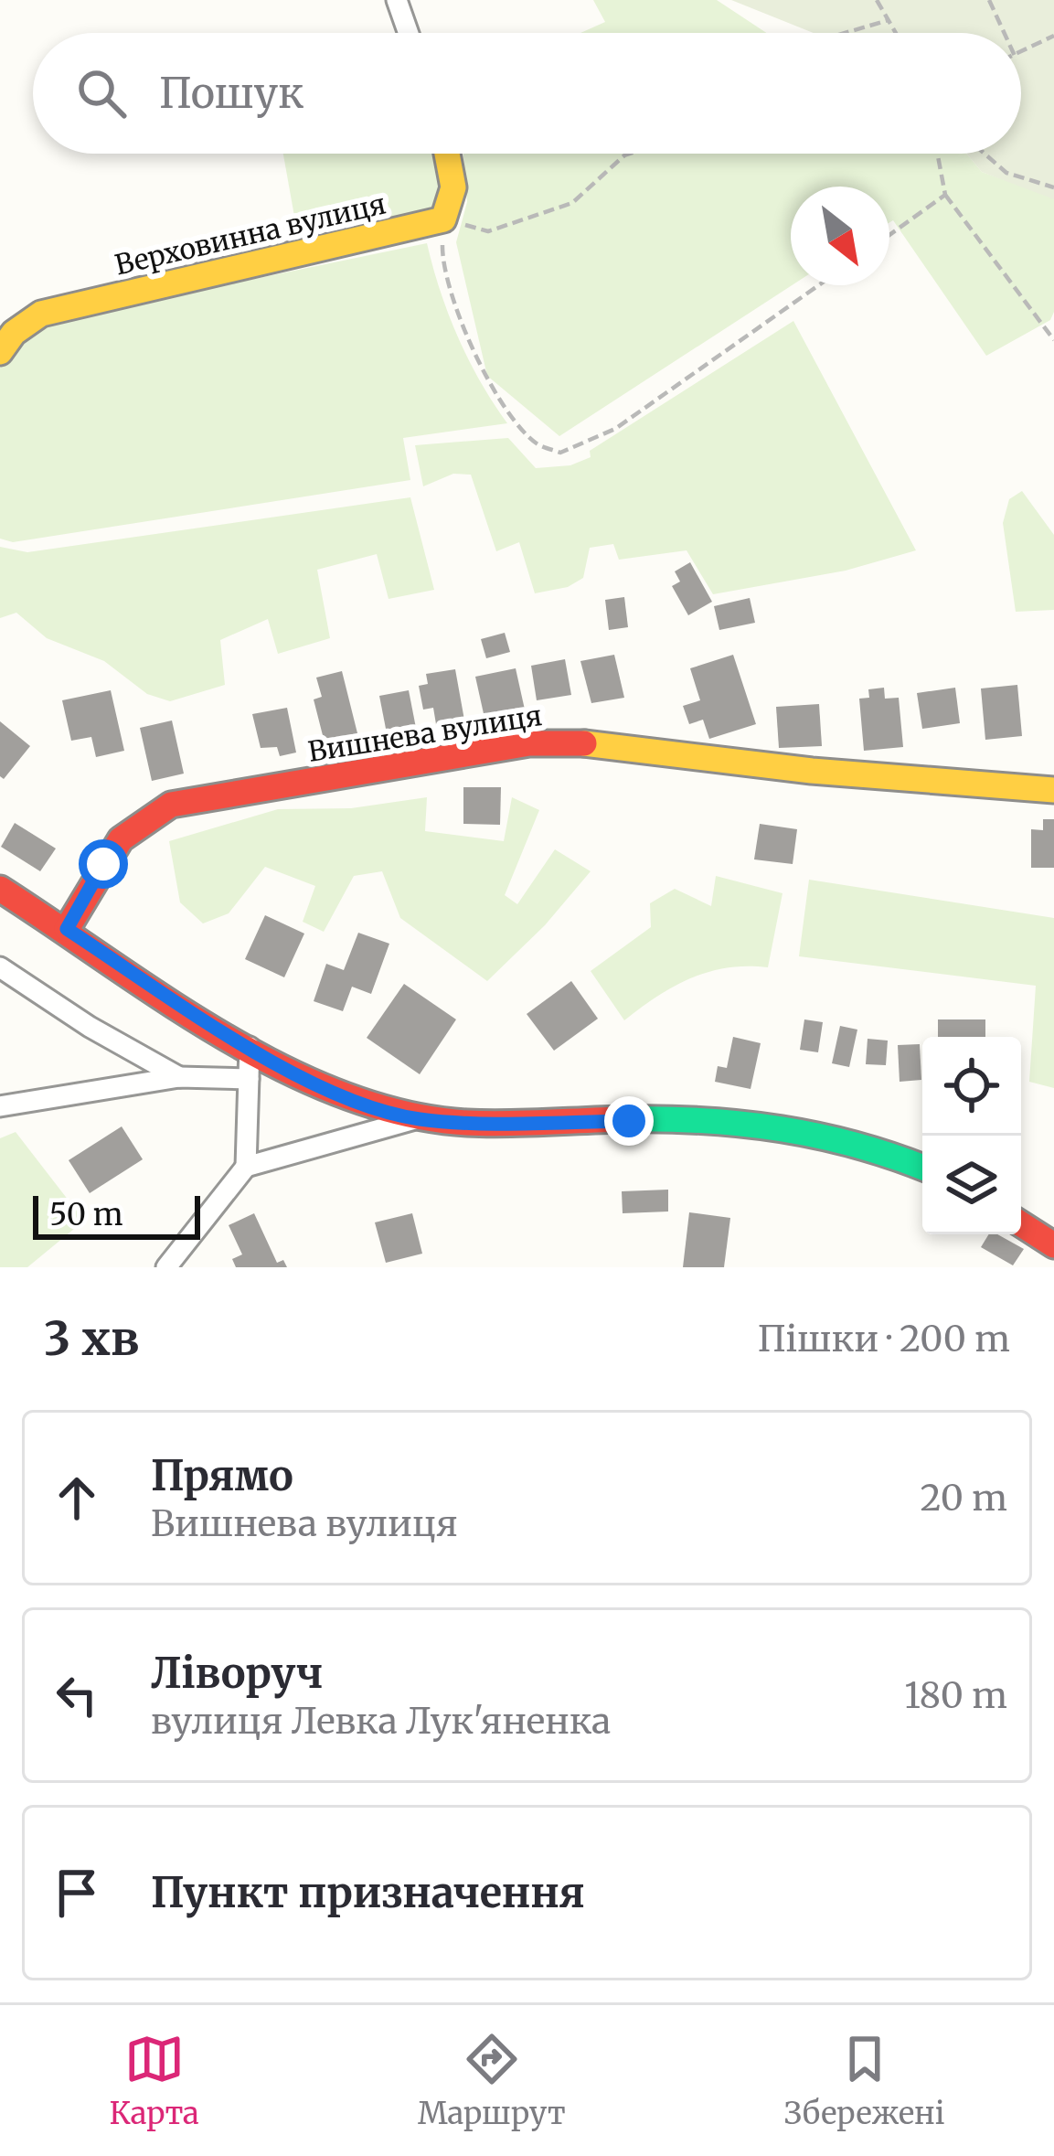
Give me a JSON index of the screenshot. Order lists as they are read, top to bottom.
{
  "streets": {
    "street": ["Верховинна вулиця", "Вишнева вулиця"]
  },
  "scale_bar": "50 m",
  "north": "bottom right",
  "page": {
    "search": "Пошук",
    "scale": "50 m",
    "heading": ["3 хв", "Пішки · 200 m"],
    "list": [
      ["Прямо", "Вишнева вулиця", "20 m"],
      ["Ліворуч", "вулиця Левка Лук'яненка", "180 m"],
      "Пункт призначення"
    ],
    "nav": ["Карта", "Маршрут", "Збережені"]
  }
}
